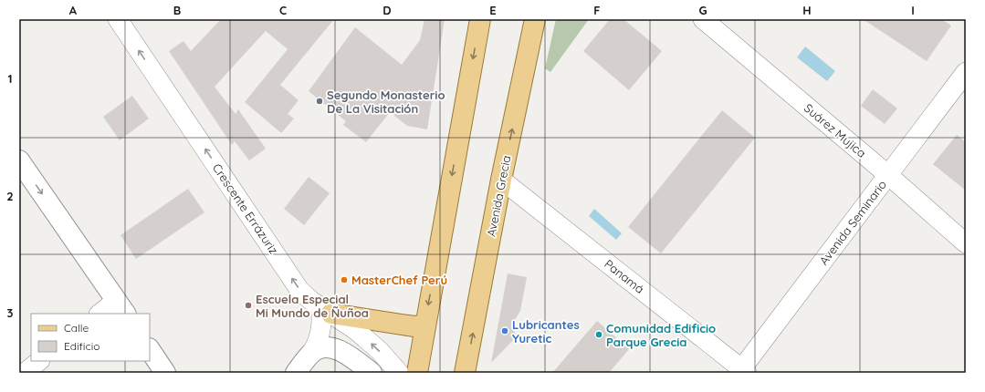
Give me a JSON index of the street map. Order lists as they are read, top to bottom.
{
  "streets": {
    "main road": ["Avenida Grecia"],
    "street": [
      "Suárez Mujica",
      "Crescente Errázuriz",
      "Avenida Seminario",
      "Panamá"
    ]
  },
  "crossings": [
    ["Suárez Mujica", "Avenida Seminario"],
    ["Avenida Grecia", "Panamá"],
    ["Avenida Seminario", "Panamá"]
  ],
  "one_way": ["Crescente Errázuriz"],
  "places": [
    "Segundo Monasterio De La Visitación",
    "MasterChef Perú",
    "Escuela Especial Mi Mundo de Ñuñoa",
    "Lubricantes Yuretic",
    "Comunidad Edificio Parque Grecia"
  ],
  "legend": ["Calle", "Edificio"],
  "grid": {
    "columns": [
      "A",
      "B",
      "C",
      "D",
      "E",
      "F",
      "G",
      "H",
      "I"
    ],
    "rows": ["1", "2", "3"]
  }
}
